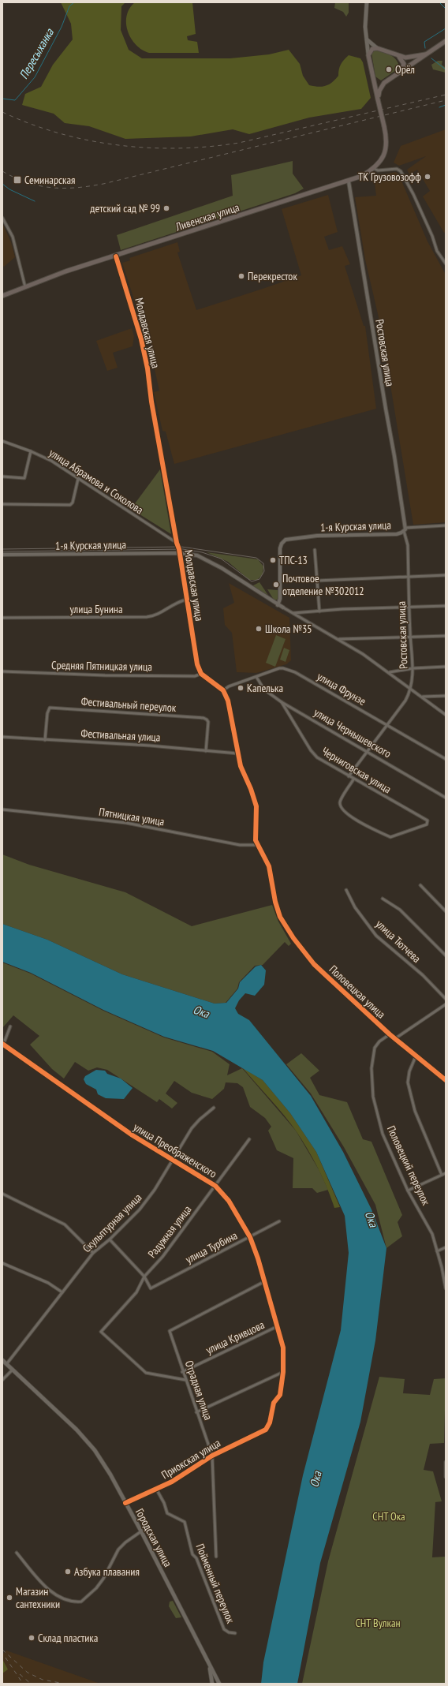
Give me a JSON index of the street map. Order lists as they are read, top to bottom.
{
  "streets": {
    "main road": ["Ливенская улица", "Городская улица"],
    "street": [
      "Молдавская улица",
      "Ростовская улица",
      "улица Абрамова и Соколова",
      "1-я Курская улица",
      "улица Бунина",
      "Средняя Пятницкая улица",
      "улица Фрунзе",
      "Фестивальный переулок",
      "улица Чернышевского",
      "Фестивальная улица",
      "Черниговская улица",
      "Пятницкая улица",
      "улица Тютчева",
      "Половецкая улица",
      "улица Преображенского",
      "Половецкий переулок",
      "Скульптурная улица",
      "Радужная улица",
      "улица Турбина",
      "улица Кривцова",
      "Отрадная улица",
      "Приокская улица",
      "Пойменный переулок"
    ]
  },
  "crossings": [
    ["Ливенская улица", "Молдавская улица"],
    ["Ливенская улица", "Ростовская улица"],
    ["Молдавская улица", "улица Абрамова и Соколова"],
    ["Молдавская улица", "1-я Курская улица"],
    ["Молдавская улица", "улица Бунина"],
    ["Молдавская улица", "Средняя Пятницкая улица"],
    ["Ростовская улица", "1-я Курская улица"],
    ["Ростовская улица", "улица Фрунзе"],
    ["Ростовская улица", "улица Чернышевского"],
    ["Ростовская улица", "Черниговская улица"],
    ["улица Фрунзе", "улица Чернышевского"],
    ["Фестивальный переулок", "Фестивальная улица"],
    ["улица Чернышевского", "Черниговская улица"],
    ["Пятницкая улица", "Половецкая улица"],
    ["Половецкая улица", "Половецкий переулок"],
    ["улица Преображенского", "Скульптурная улица"],
    ["улица Преображенского", "Радужная улица"],
    ["улица Преображенского", "улица Турбина"],
    ["улица Преображенского", "улица Кривцова"],
    ["улица Преображенского", "Отрадная улица"],
    ["улица Преображенского", "Приокская улица"],
    ["Скульптурная улица", "Городская улица"],
    ["Радужная улица", "улица Турбина"],
    ["Радужная улица", "Отрадная улица"],
    ["улица Кривцова", "Отрадная улица"],
    ["Отрадная улица", "Приокская улица"],
    ["Приокская улица", "Городская улица"],
    ["Приокская улица", "Пойменный переулок"]
  ],
  "water": ["Пересыханка", "Ока"],
  "parks": ["СНТ Ока", "СНТ Вулкан"],
  "places": {
    "other": [
      "Орёл",
      "ТК Грузовозофф",
      "детский сад № 99",
      "Перекресток",
      "ТПС-13",
      "Почтовое отделение №302012",
      "Школа №35",
      "Капелька",
      "Азбука плавания",
      "Магазин сантехники",
      "Склад пластика"
    ],
    "transit": ["Семинарская"]
  }
}
